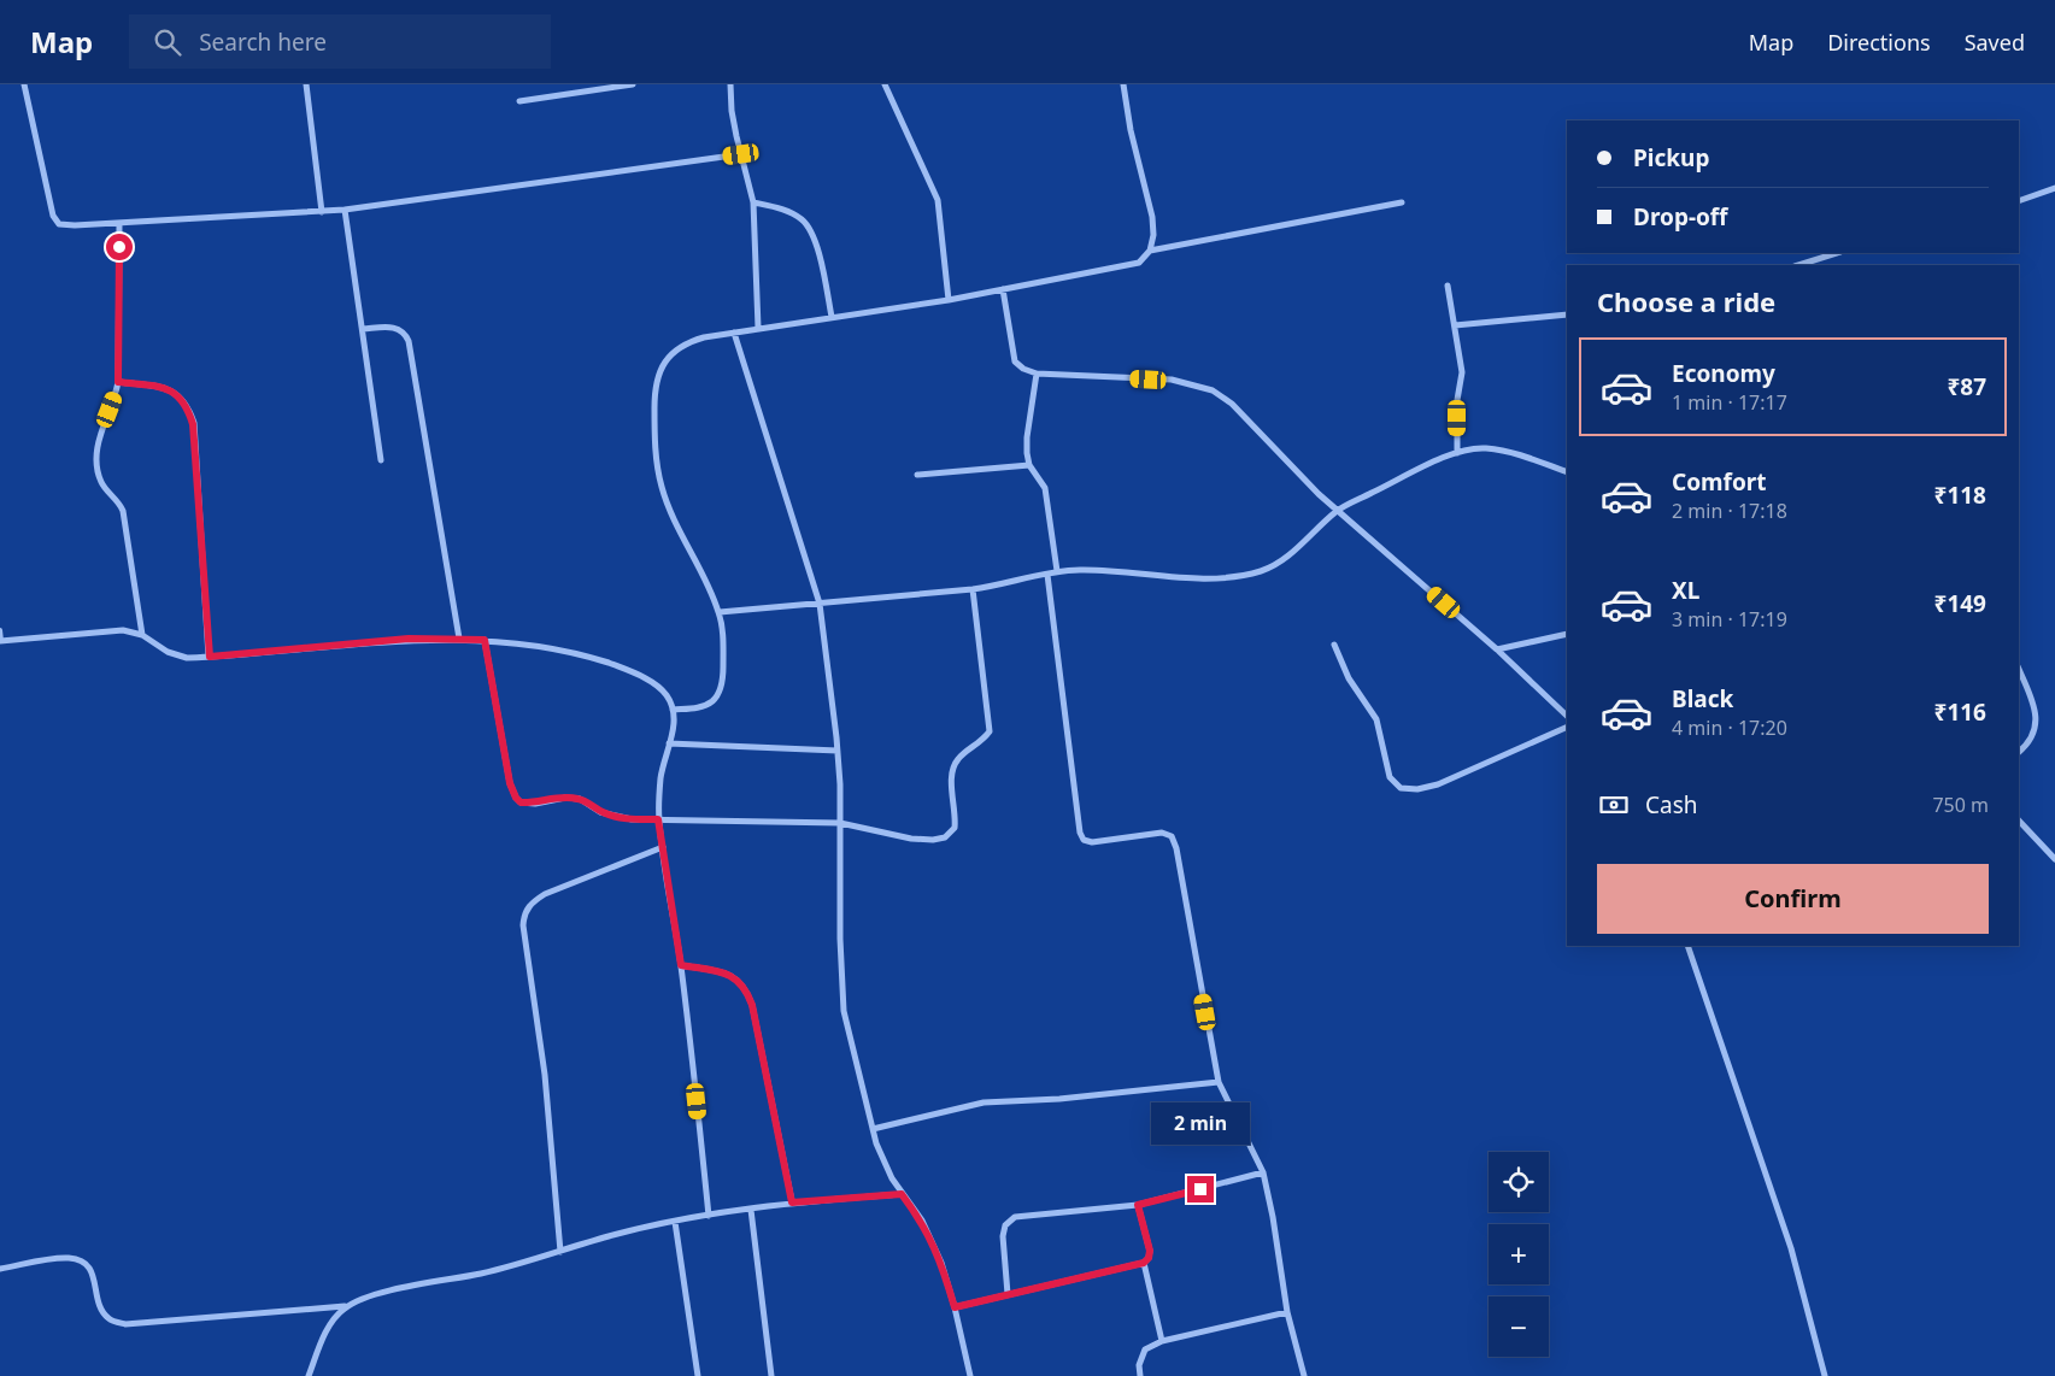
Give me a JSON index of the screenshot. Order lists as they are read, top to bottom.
{
  "page": {
    "header": "Map",
    "search": "Search here",
    "nav": ["Map", "Directions", "Saved"],
    "banner": ["Pickup", "Drop-off"],
    "heading": "Choose a ride",
    "list": [
      {
        "name": "Economy",
        "note": "1 min · 17:17",
        "value": "₹87"
      },
      {
        "name": "Comfort",
        "note": "2 min · 17:18",
        "value": "₹118"
      },
      {
        "name": "XL",
        "note": "3 min · 17:19",
        "value": "₹149"
      },
      {
        "name": "Black",
        "note": "4 min · 17:20",
        "value": "₹116"
      }
    ],
    "pay": ["Cash", "750 m"],
    "buttons": "Confirm",
    "bubble": "2 min",
    "map_buttons": ["+", "−"]
  }
}
